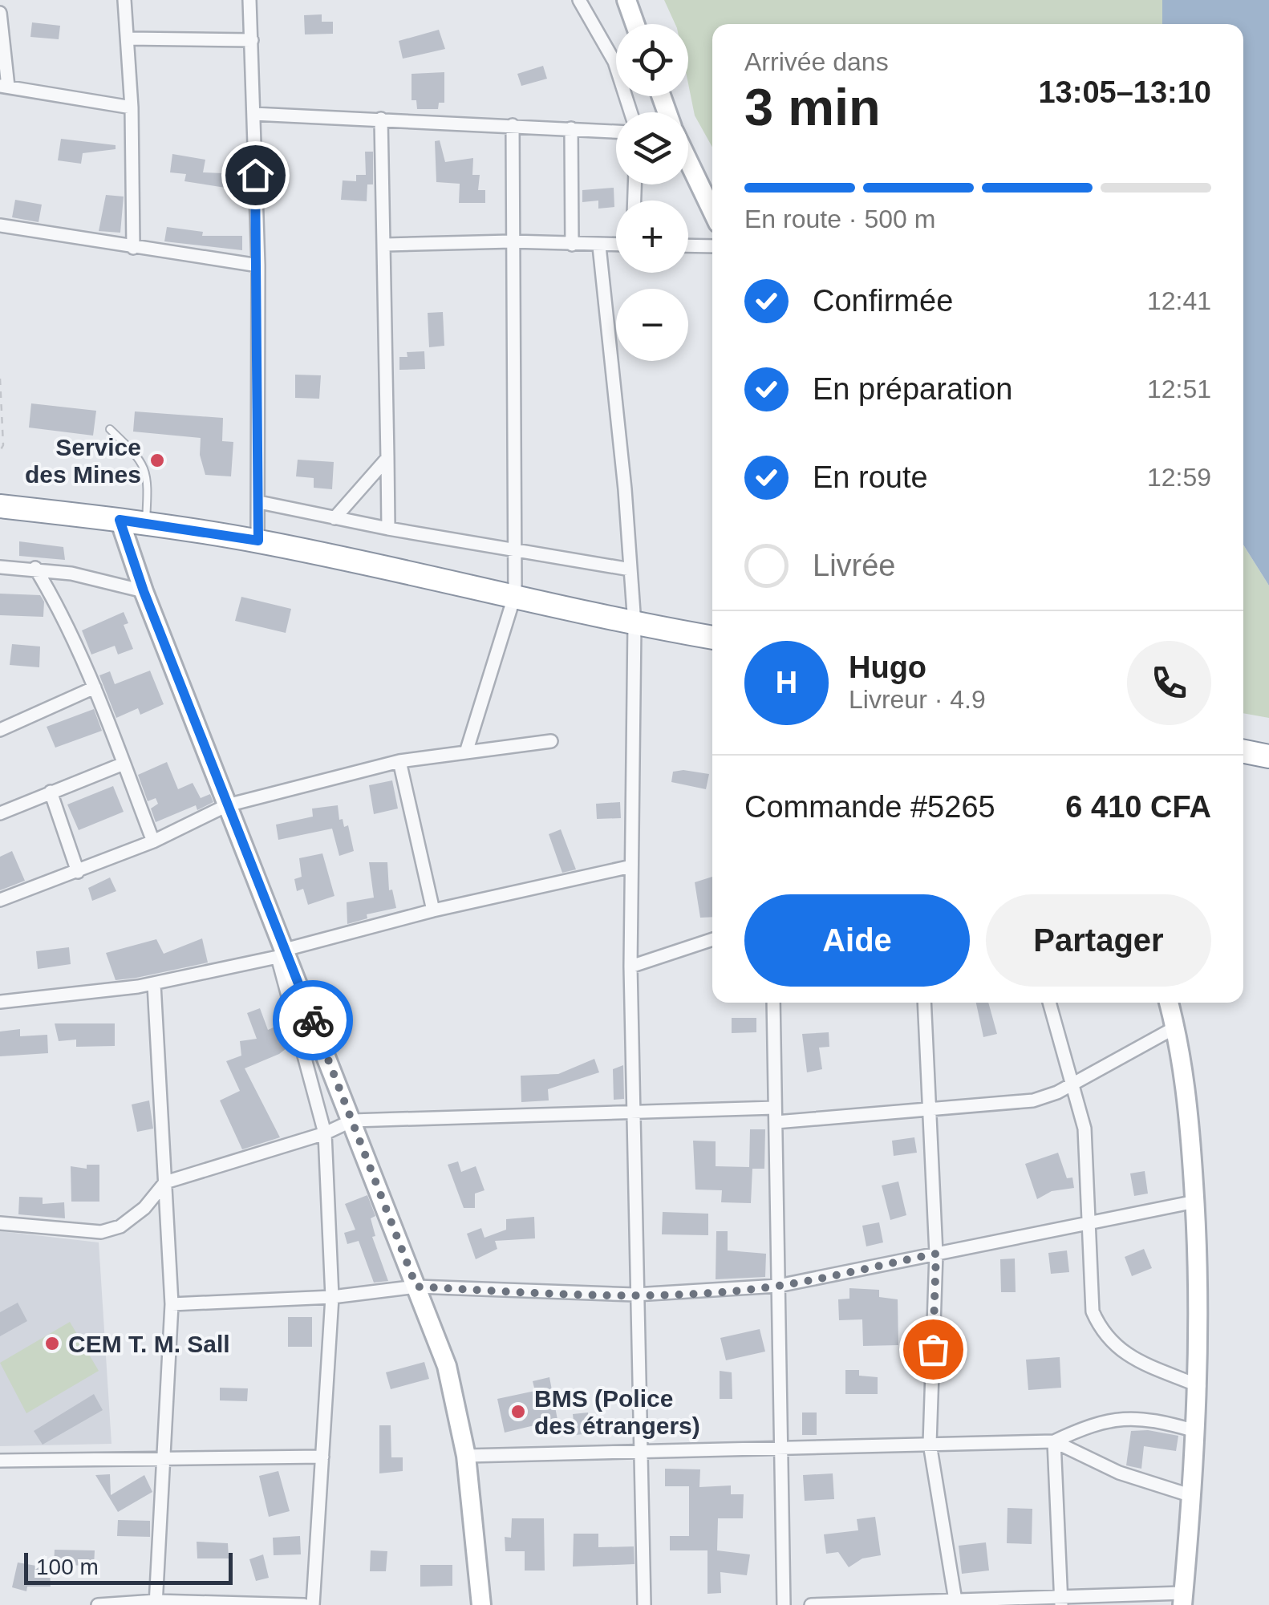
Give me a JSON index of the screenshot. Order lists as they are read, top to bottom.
{
  "places": ["Service des Mines", "CEM T. M. Sall", "BMS (Police des étrangers)"],
  "scale_bar": "100 m",
  "page": {
    "map_buttons": ["+", "−"],
    "heading": ["3 min", "Arrivée dans", "13:05–13:10"],
    "panel": [
      "Hugo",
      "Livreur · 4.9",
      "Commande #5265",
      "6 410 CFA"
    ],
    "bar": "En route · 500 m",
    "list": [
      ["Confirmée", "12:41"],
      ["En préparation", "12:51"],
      ["En route", "12:59"],
      "Livrée"
    ],
    "round": "H",
    "buttons": ["Aide", "Partager"],
    "scale": "100 m"
  }
}
